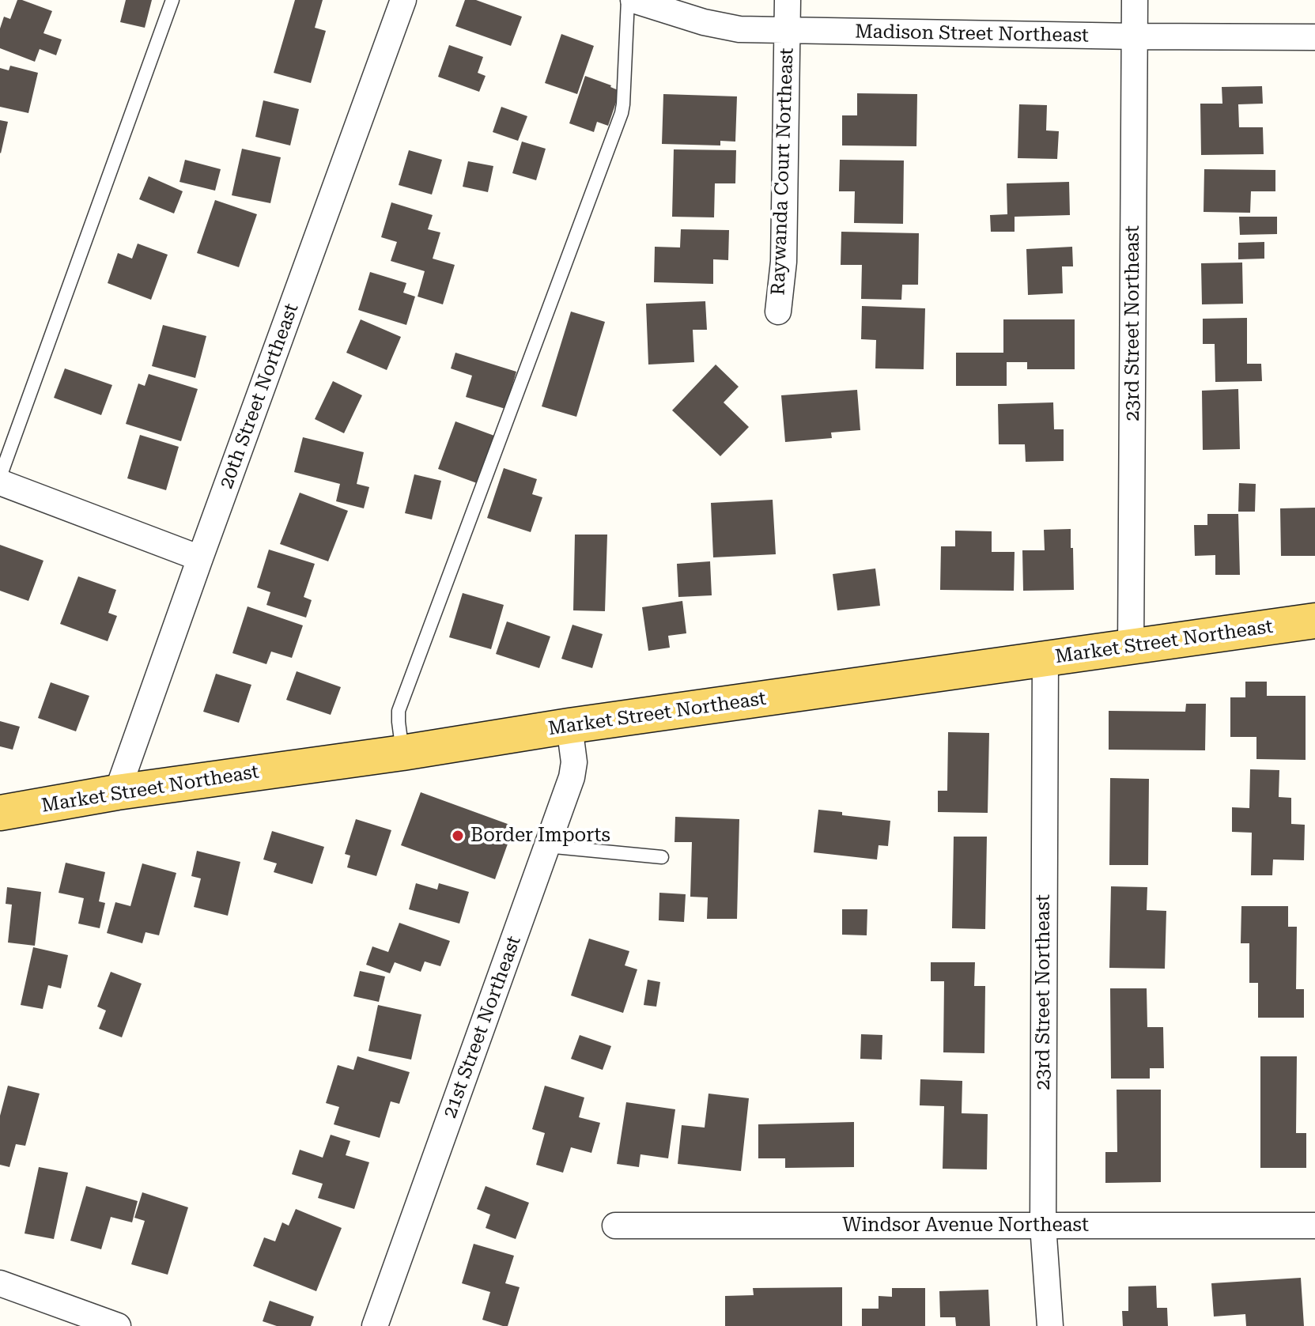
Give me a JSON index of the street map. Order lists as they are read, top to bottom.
{
  "streets": {
    "main road": ["Market Street Northeast"],
    "street": [
      "Madison Street Northeast",
      "Raywanda Court Northeast",
      "23rd Street Northeast",
      "20th Street Northeast",
      "21st Street Northeast",
      "Windsor Avenue Northeast"
    ]
  },
  "crossings": [
    ["Madison Street Northeast", "Raywanda Court Northeast"],
    ["Madison Street Northeast", "23rd Street Northeast"],
    ["23rd Street Northeast", "Market Street Northeast"],
    ["23rd Street Northeast", "Windsor Avenue Northeast"],
    ["20th Street Northeast", "Market Street Northeast"],
    ["Market Street Northeast", "21st Street Northeast"]
  ],
  "places": ["Border Imports"]
}
